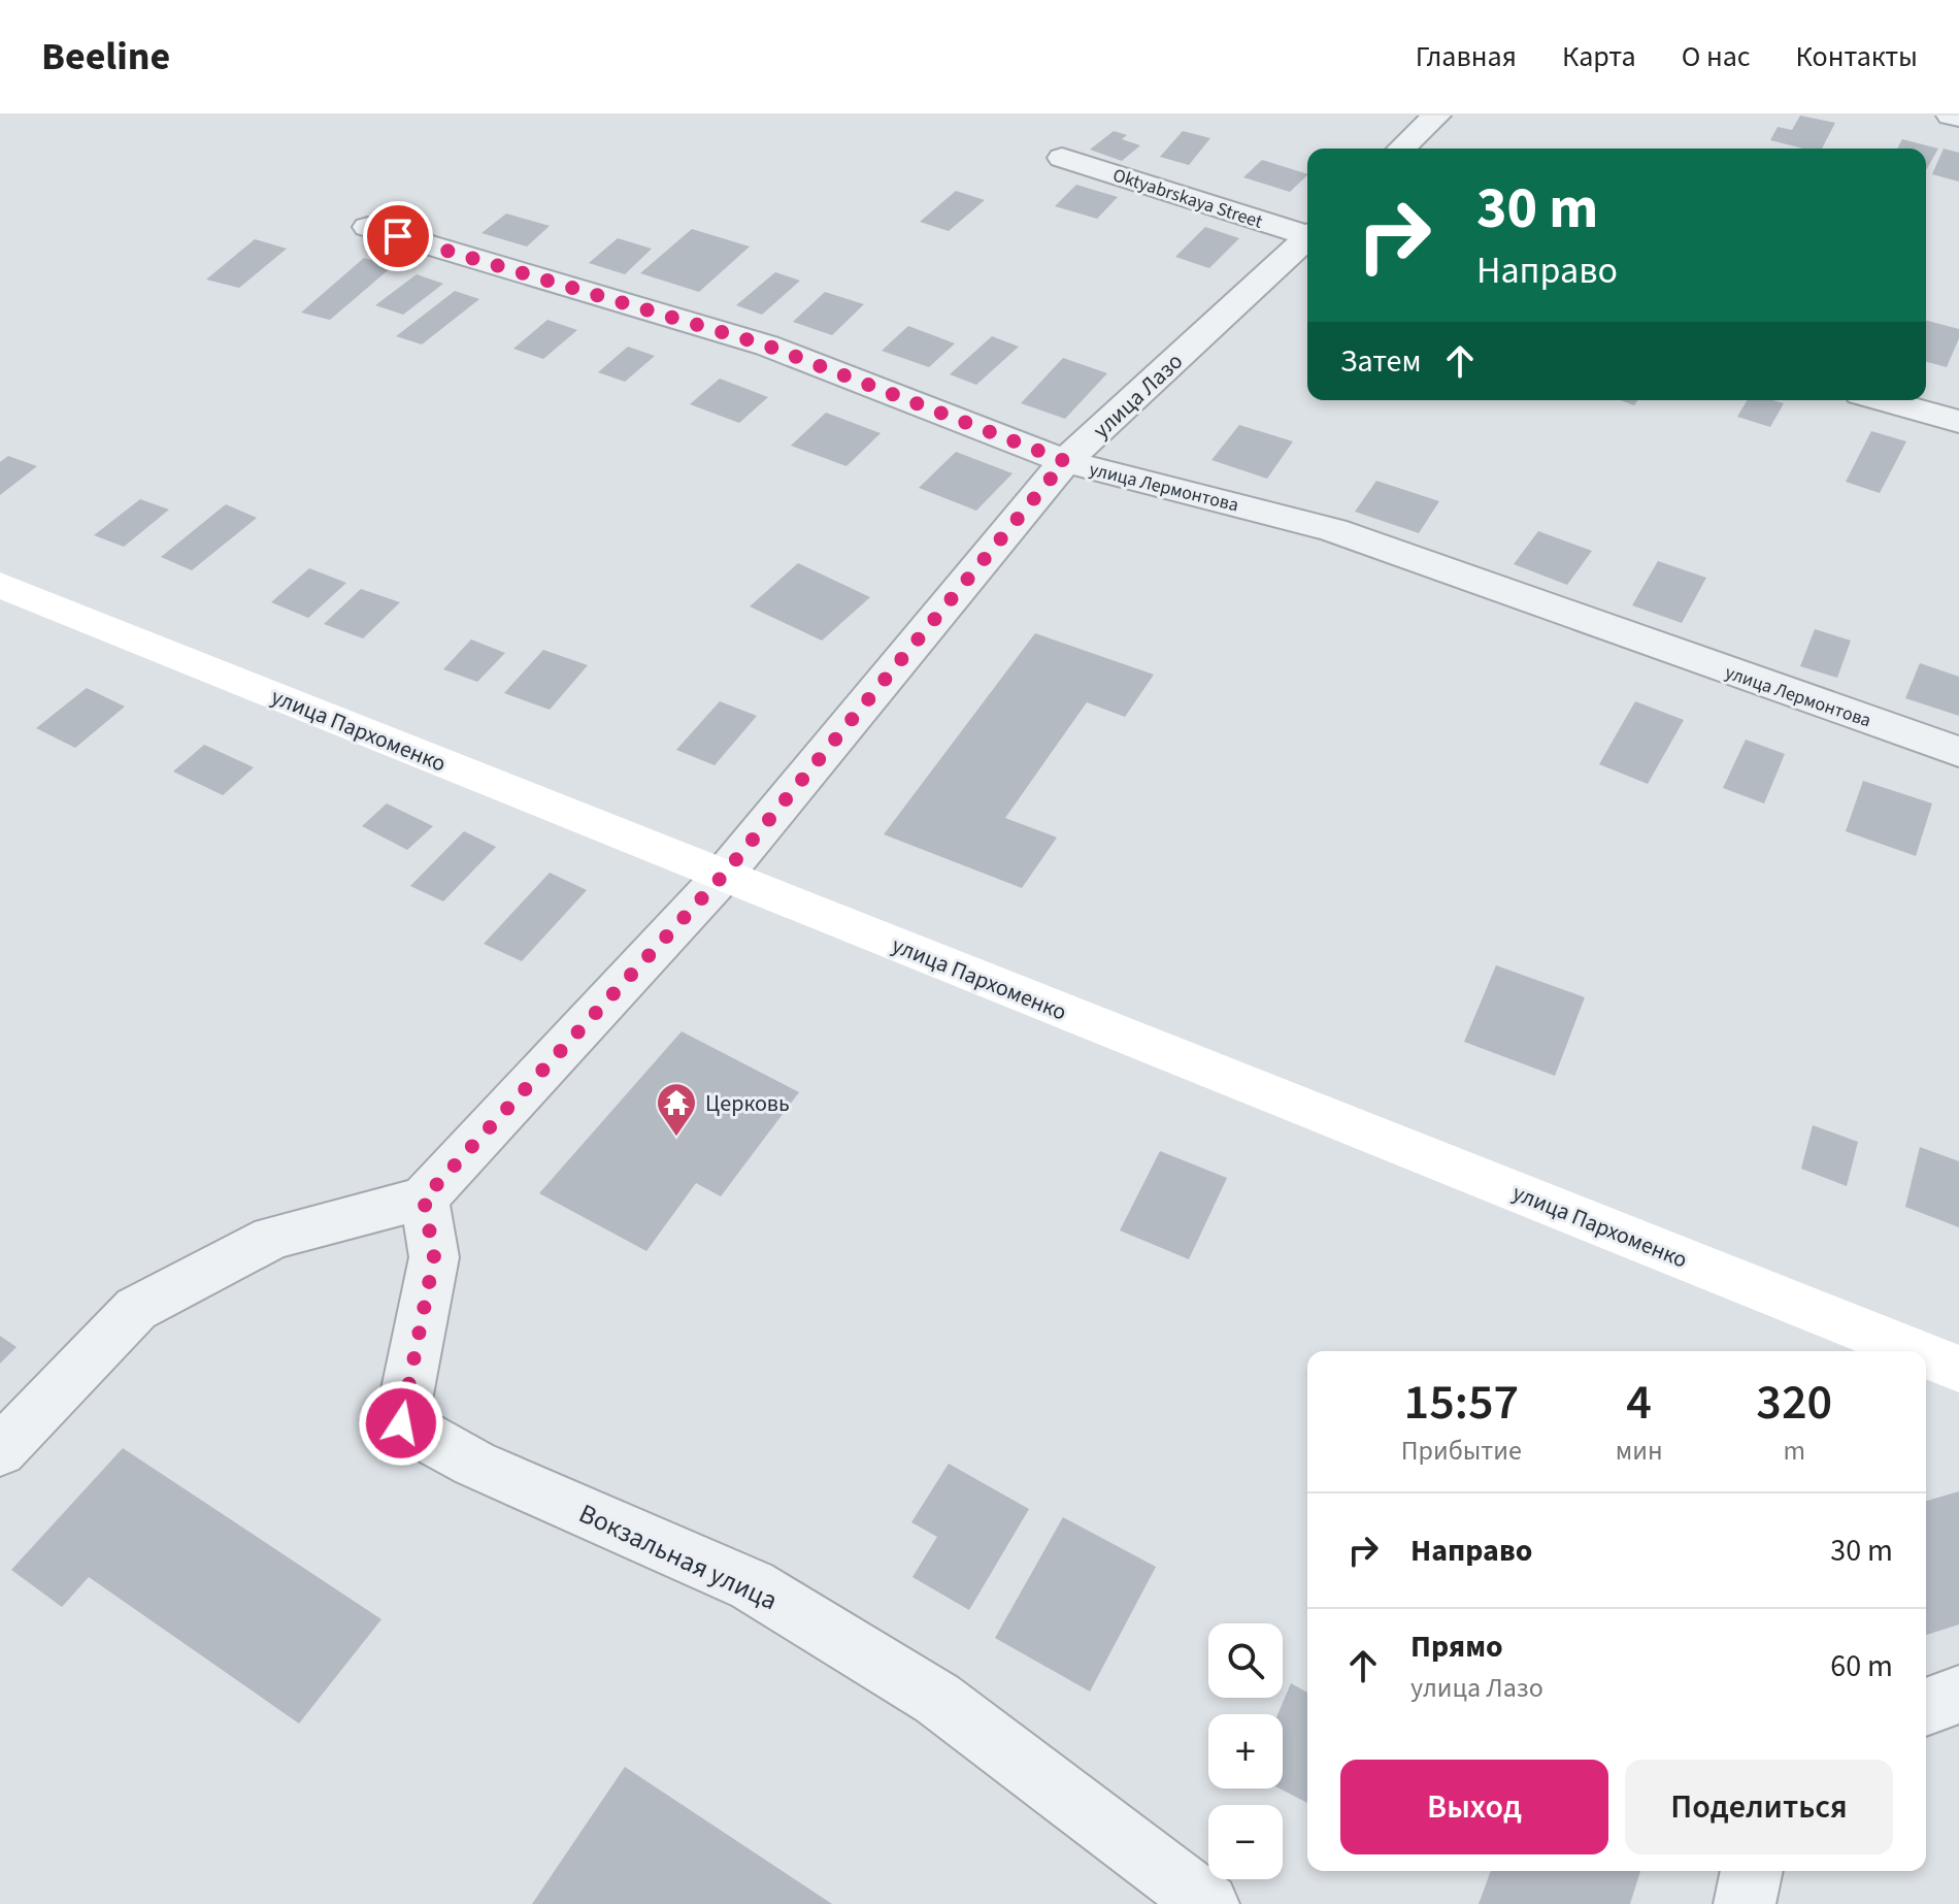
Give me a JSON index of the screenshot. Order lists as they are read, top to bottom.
{
  "streets": {
    "street": [
      "Oktyabrskaya Street",
      "улица Лазо",
      "улица Лермонтова",
      "улица Пархоменко",
      "Вокзальная улица"
    ]
  },
  "crossings": [
    ["улица Лазо", "улица Лермонтова"],
    ["улица Лазо", "улица Пархоменко"],
    ["улица Лазо", "Вокзальная улица"]
  ],
  "places": {
    "temple": ["Церковь"]
  },
  "page": {
    "header": "Beeline",
    "nav": [
      "Главная",
      "Карта",
      "О нас",
      "Контакты"
    ],
    "turn": ["30 m", "Направо"],
    "then": "Затем",
    "eta": [
      "15:57",
      "Прибытие",
      "4",
      "мин",
      "320",
      "m"
    ],
    "list": [
      {
        "name": "Направо",
        "value": "30 m"
      },
      {
        "name": "Прямо",
        "note": "улица Лазо",
        "value": "60 m"
      }
    ],
    "map_buttons": ["+", "−"],
    "buttons": ["Выход", "Поделиться"]
  }
}
